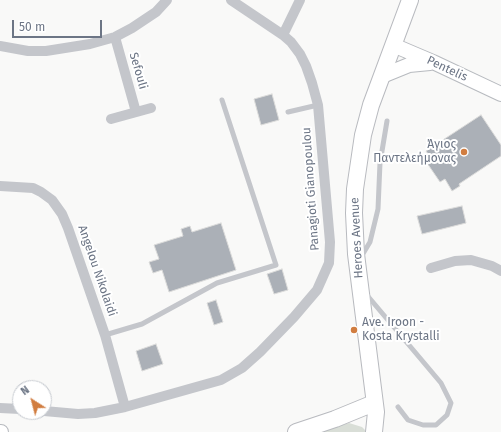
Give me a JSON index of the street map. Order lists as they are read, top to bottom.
{
  "streets": {
    "main road": ["Heroes Avenue"],
    "street": [
      "Pentelis",
      "Sefouli",
      "Panagioti Gianopoulou",
      "Angelou Nikolaidi"
    ]
  },
  "crossings": [
    ["Pentelis", "Heroes Avenue"],
    ["Panagioti Gianopoulou", "Angelou Nikolaidi"]
  ],
  "places": ["Άγιος Παντελεήμονας", "Ave. Iroon - Kosta Krystalli"],
  "scale_bar": "50 m",
  "north": "top left"
}
